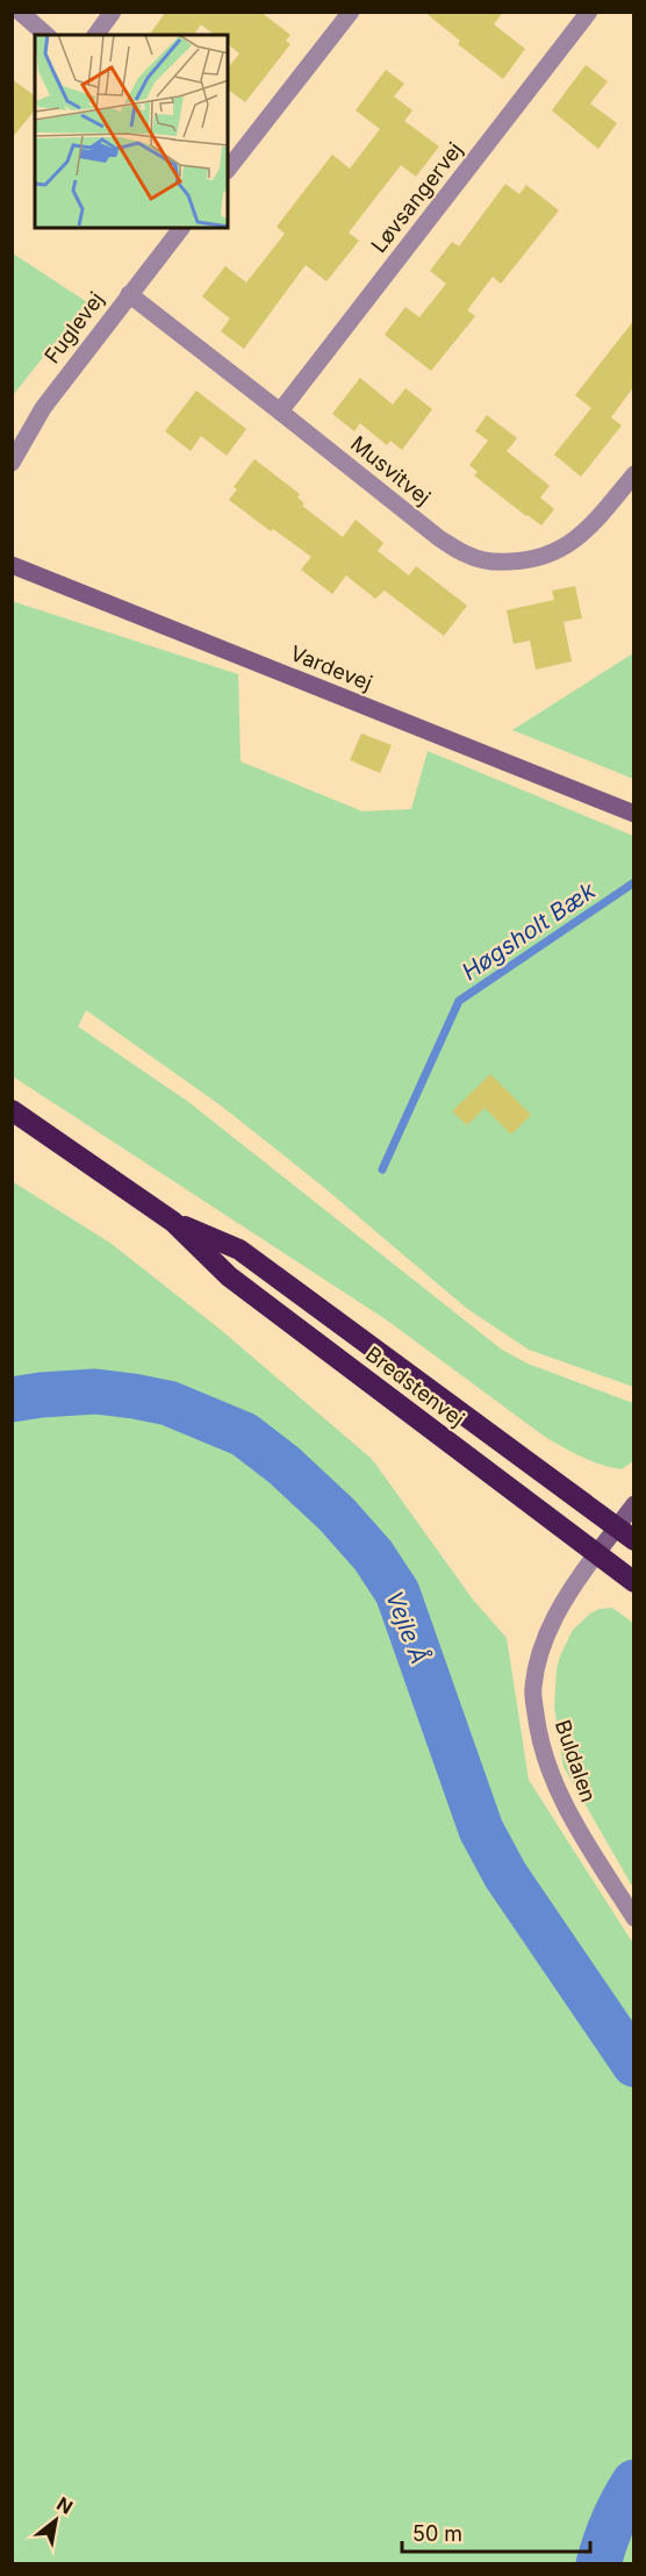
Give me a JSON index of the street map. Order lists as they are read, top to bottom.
{
  "streets": {
    "highway": ["Bredstenvej"],
    "street": [
      "Løvsangervej",
      "Fuglevej",
      "Musvitvej",
      "Vardevej",
      "Buldalen"
    ]
  },
  "crossings": [
    ["Løvsangervej", "Musvitvej"],
    ["Fuglevej", "Musvitvej"],
    ["Bredstenvej", "Buldalen"]
  ],
  "water": ["Høgsholt Bæk", "Vejle Å"],
  "scale_bar": "50 m",
  "north": "top right"
}
